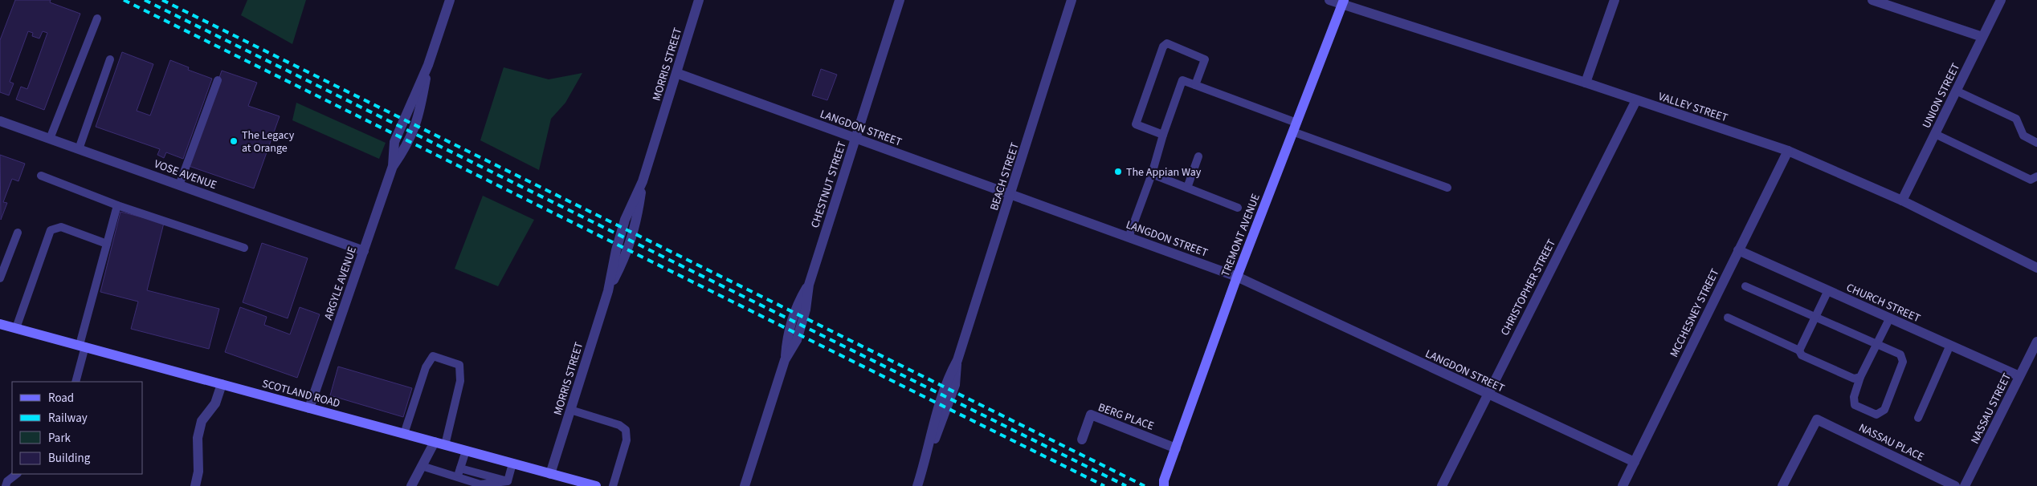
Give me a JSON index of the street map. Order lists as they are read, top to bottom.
{
  "streets": {
    "main road": ["TREMONT AVENUE", "SCOTLAND ROAD"],
    "street": [
      "MORRIS STREET",
      "UNION STREET",
      "VALLEY STREET",
      "LANGDON STREET",
      "VOSE AVENUE",
      "BEACH STREET",
      "CHESTNUT STREET",
      "ARGYLE AVENUE",
      "CHRISTOPHER STREET",
      "CHURCH STREET",
      "MCCHESNEY STREET",
      "NASSAU STREET",
      "BERG PLACE",
      "NASSAU PLACE"
    ]
  },
  "crossings": [
    ["MORRIS STREET", "LANGDON STREET"],
    ["MORRIS STREET", "SCOTLAND ROAD"],
    ["UNION STREET", "VALLEY STREET"],
    ["VALLEY STREET", "TREMONT AVENUE"],
    ["VALLEY STREET", "CHRISTOPHER STREET"],
    ["VALLEY STREET", "MCCHESNEY STREET"],
    ["LANGDON STREET", "BEACH STREET"],
    ["LANGDON STREET", "CHESTNUT STREET"],
    ["LANGDON STREET", "TREMONT AVENUE"],
    ["LANGDON STREET", "CHRISTOPHER STREET"],
    ["LANGDON STREET", "MCCHESNEY STREET"],
    ["VOSE AVENUE", "ARGYLE AVENUE"],
    ["TREMONT AVENUE", "BERG PLACE"],
    ["ARGYLE AVENUE", "SCOTLAND ROAD"],
    ["CHURCH STREET", "MCCHESNEY STREET"],
    ["CHURCH STREET", "NASSAU STREET"]
  ],
  "places": ["The Legacy at Orange", "The Appian Way"],
  "legend": [
    "Road",
    "Railway",
    "Park",
    "Building"
  ]
}
